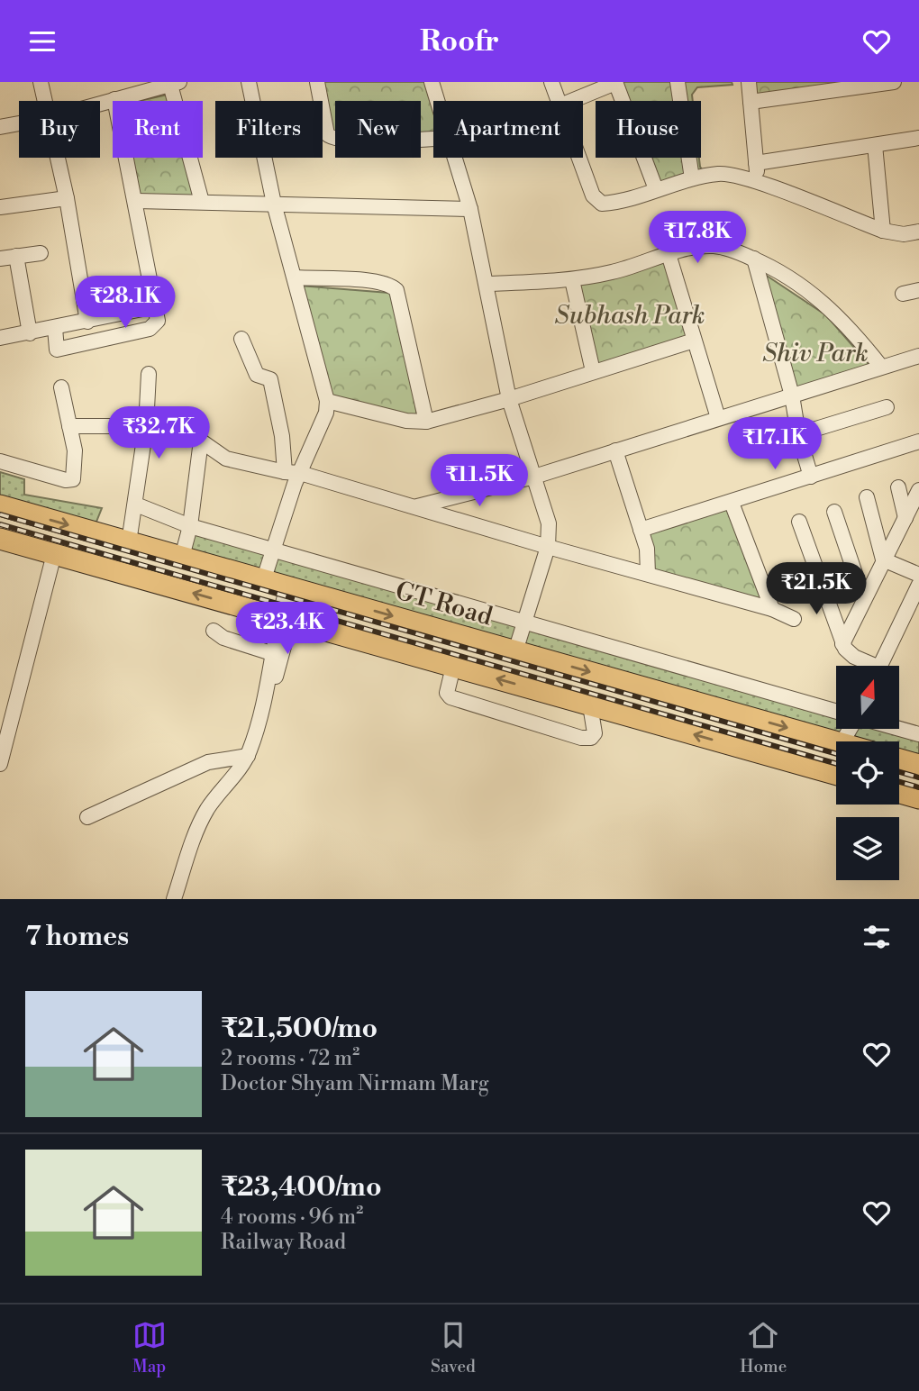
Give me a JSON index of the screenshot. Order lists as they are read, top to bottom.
{
  "streets": {
    "highway": ["GT Road"]
  },
  "parks": ["Subhash Park", "Shiv Park"],
  "north": "top",
  "page": {
    "header": "Roofr",
    "chip": [
      "Buy",
      "Rent",
      "Filters",
      "New",
      "Apartment",
      "House"
    ],
    "price": [
      "₹17.8K",
      "₹28.1K",
      "₹32.7K",
      "₹17.1K",
      "₹11.5K",
      "₹21.5K",
      "₹23.4K"
    ],
    "heading": "7 homes",
    "list": [
      {
        "name": "₹21,500/mo",
        "note": "2 rooms · 72 m² · Doctor Shyam Nirmam Marg"
      },
      {
        "name": "₹23,400/mo",
        "note": "4 rooms · 96 m² · Railway Road"
      }
    ],
    "tabs": ["Map", "Saved", "Home"]
  }
}
